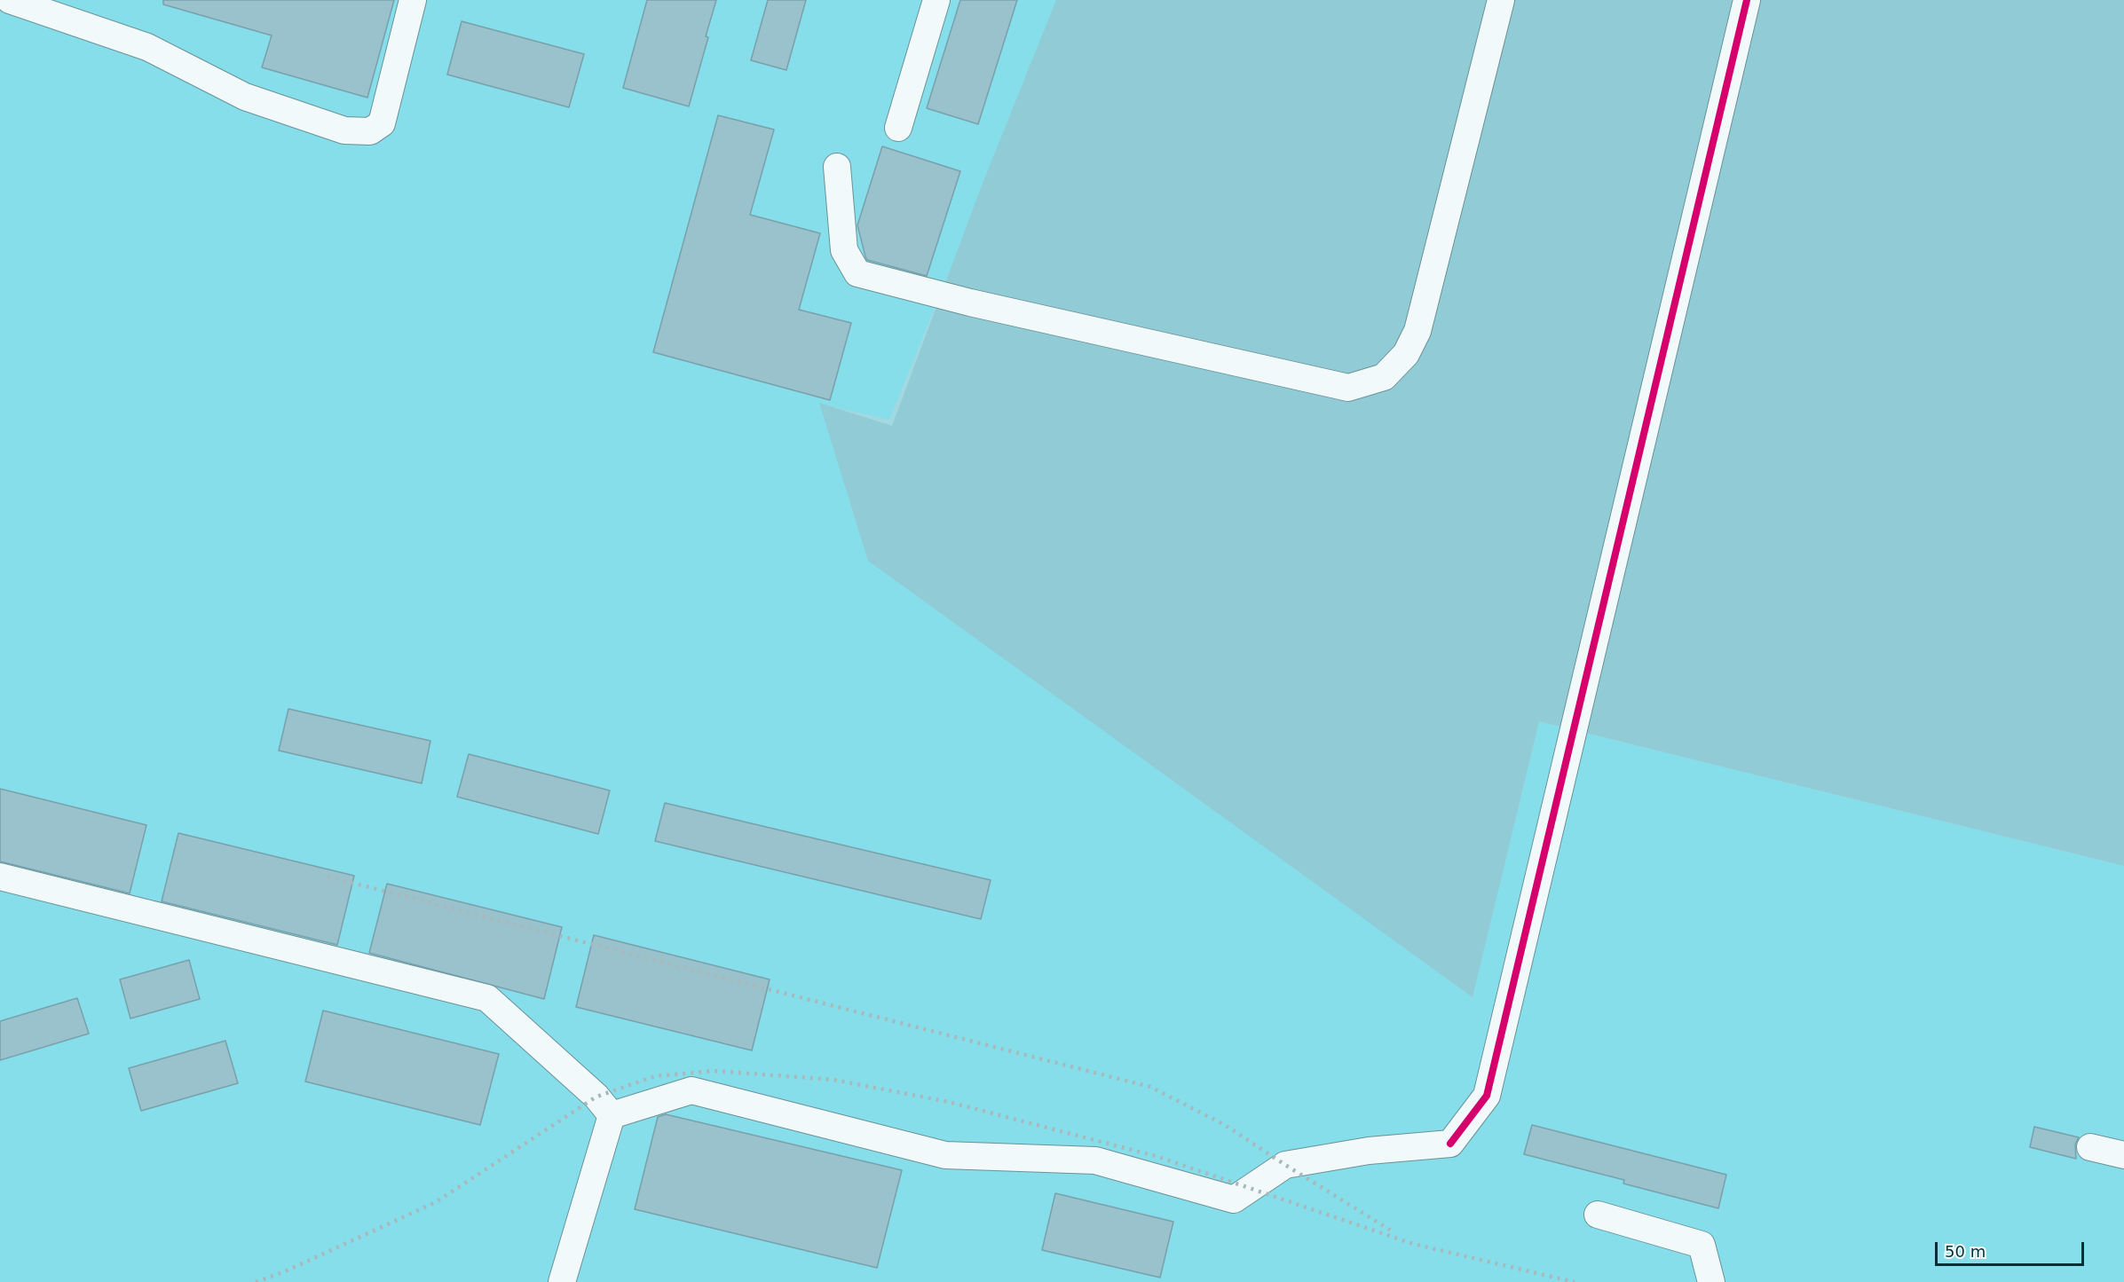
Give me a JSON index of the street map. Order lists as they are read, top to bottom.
{
  "scale_bar": "50 m"
}
